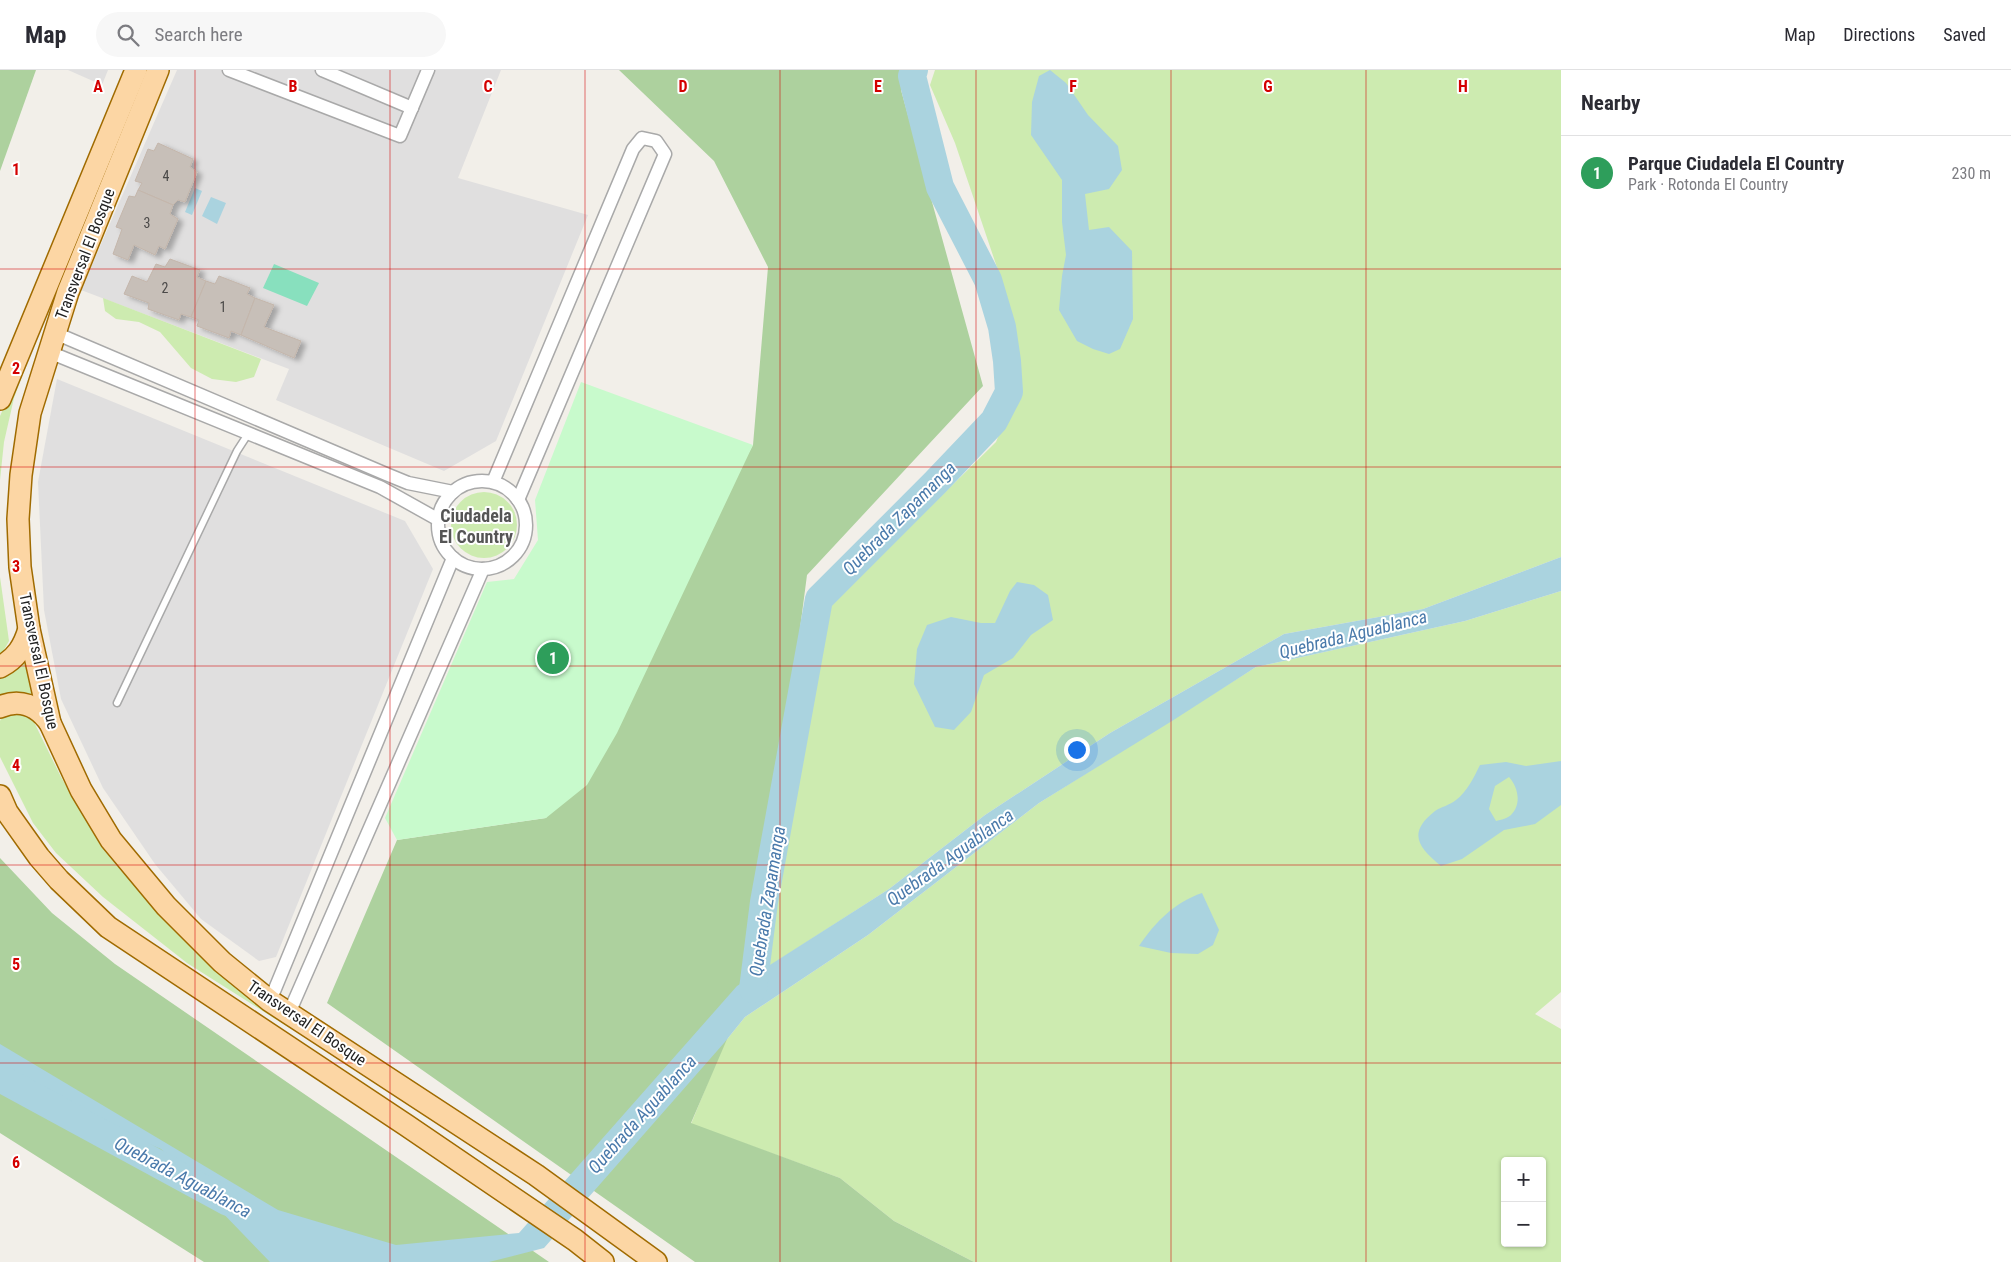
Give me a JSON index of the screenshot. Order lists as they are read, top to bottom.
{
  "streets": {
    "main road": ["Transversal El Bosque"]
  },
  "districts": ["Ciudadela El Country"],
  "water": ["Quebrada Zapamanga", "Quebrada Aguablanca"],
  "house_numbers": [
    "4",
    "3",
    "2",
    "1"
  ],
  "page": {
    "header": "Map",
    "search": "Search here",
    "nav": ["Map", "Directions", "Saved"],
    "heading": "Nearby",
    "list": [
      {
        "mark": "1",
        "name": "Parque Ciudadela El Country",
        "note": "Park · Rotonda El Country",
        "value": "230 m"
      }
    ],
    "pins": "1",
    "map_buttons": ["+", "−"]
  },
  "grid": {
    "columns": [
      "A",
      "B",
      "C",
      "D",
      "E",
      "F",
      "G",
      "H"
    ],
    "rows": [
      "1",
      "2",
      "3",
      "4",
      "5",
      "6"
    ]
  }
}
